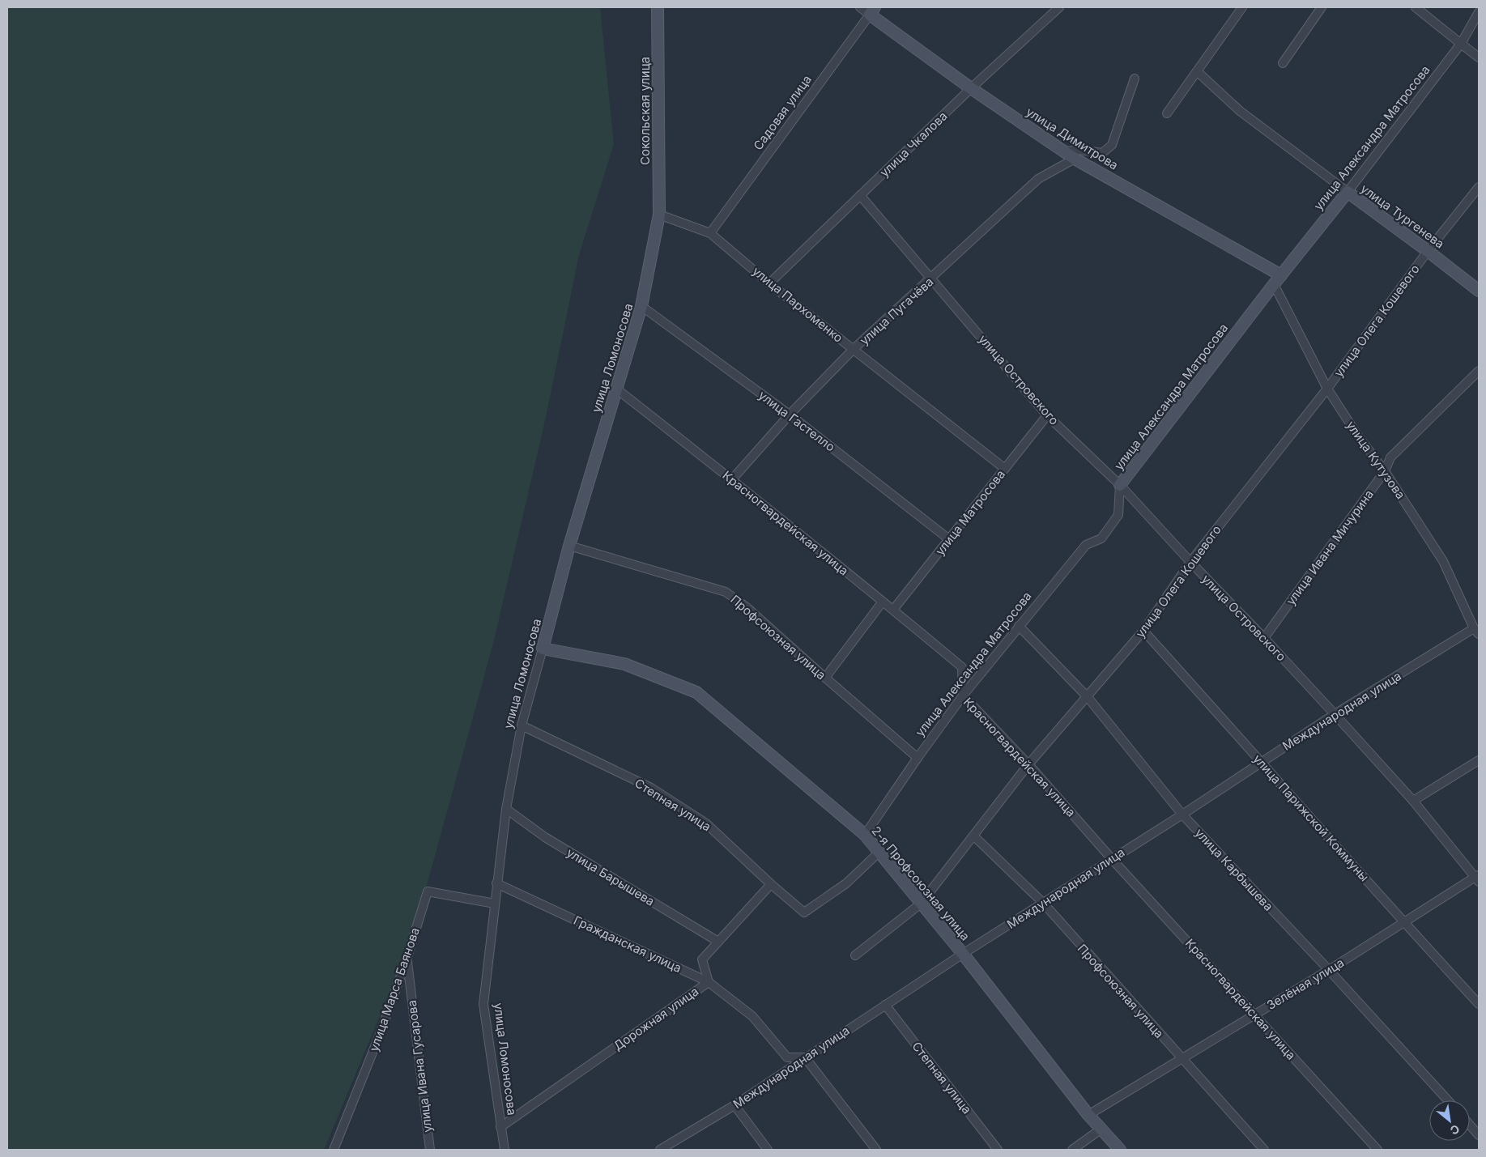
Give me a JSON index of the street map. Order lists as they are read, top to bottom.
{
  "streets": {
    "street": [
      "Сокольская улица",
      "Садовая улица",
      "улица Александра Матросова",
      "улица Димитрова",
      "улица Чкалова",
      "улица Тургенева",
      "улица Пархоменко",
      "улица Пугачёва",
      "улица Олега Кошевого",
      "улица Ломоносова",
      "улица Островского",
      "улица Гастелло",
      "улица Кутузова",
      "улица Матросова",
      "Красногвардейская улица",
      "улица Ивана Мичурина",
      "Профсоюзная улица",
      "Международная улица",
      "Степная улица",
      "улица Парижской Коммуны",
      "улица Карбышева",
      "улица Барышева",
      "2-я Профсоюзная улица",
      "Гражданская улица",
      "Зелёная улица",
      "улица Марса Баянова",
      "Дорожная улица",
      "улица Ивана Гусарова"
    ]
  },
  "crossings": [
    ["Сокольская улица", "улица Пархоменко"],
    ["Сокольская улица", "улица Ломоносова"],
    ["Садовая улица", "улица Димитрова"],
    ["Садовая улица", "улица Пархоменко"],
    ["улица Александра Матросова", "улица Димитрова"],
    ["улица Александра Матросова", "улица Тургенева"],
    ["улица Александра Матросова", "улица Островского"],
    ["улица Александра Матросова", "улица Кутузова"],
    ["улица Александра Матросова", "Красногвардейская улица"],
    ["улица Александра Матросова", "Профсоюзная улица"],
    ["улица Александра Матросова", "улица Карбышева"],
    ["улица Александра Матросова", "2-я Профсоюзная улица"],
    ["улица Димитрова", "улица Чкалова"],
    ["улица Димитрова", "улица Пугачёва"],
    ["улица Чкалова", "улица Пархоменко"],
    ["улица Чкалова", "улица Островского"],
    ["улица Тургенева", "улица Олега Кошевого"],
    ["улица Пархоменко", "улица Пугачёва"],
    ["улица Пархоменко", "улица Ломоносова"],
    ["улица Пархоменко", "улица Матросова"],
    ["улица Пугачёва", "улица Островского"],
    ["улица Пугачёва", "улица Гастелло"],
    ["улица Пугачёва", "Красногвардейская улица"],
    ["улица Олега Кошевого", "улица Островского"],
    ["улица Олега Кошевого", "улица Кутузова"],
    ["улица Олега Кошевого", "Красногвардейская улица"],
    ["улица Олега Кошевого", "Профсоюзная улица"],
    ["улица Олега Кошевого", "улица Парижской Коммуны"],
    ["улица Олега Кошевого", "улица Карбышева"],
    ["улица Олега Кошевого", "2-я Профсоюзная улица"],
    ["улица Ломоносова", "улица Гастелло"],
    ["улица Ломоносова", "Красногвардейская улица"],
    ["улица Ломоносова", "Профсоюзная улица"],
    ["улица Ломоносова", "Степная улица"],
    ["улица Ломоносова", "улица Барышева"],
    ["улица Ломоносова", "2-я Профсоюзная улица"],
    ["улица Ломоносова", "Гражданская улица"],
    ["улица Ломоносова", "улица Марса Баянова"],
    ["улица Ломоносова", "Дорожная улица"],
    ["улица Островского", "улица Матросова"],
    ["улица Островского", "улица Ивана Мичурина"],
    ["улица Островского", "Международная улица"],
    ["улица Островского", "Зелёная улица"],
    ["улица Гастелло", "улица Матросова"],
    ["улица Кутузова", "улица Ивана Мичурина"],
    ["улица Кутузова", "Международная улица"],
    ["улица Матросова", "Красногвардейская улица"],
    ["Красногвардейская улица", "Международная улица"],
    ["Красногвардейская улица", "Зелёная улица"],
    ["Профсоюзная улица", "Международная улица"],
    ["Профсоюзная улица", "Зелёная улица"],
    ["Международная улица", "Степная улица"],
    ["Международная улица", "улица Парижской Коммуны"],
    ["Международная улица", "улица Карбышева"],
    ["Международная улица", "2-я Профсоюзная улица"],
    ["Международная улица", "Гражданская улица"],
    ["Степная улица", "2-я Профсоюзная улица"],
    ["Степная улица", "Дорожная улица"],
    ["улица Парижской Коммуны", "Зелёная улица"],
    ["улица Карбышева", "Зелёная улица"],
    ["улица Барышева", "Дорожная улица"],
    ["2-я Профсоюзная улица", "Зелёная улица"],
    ["Гражданская улица", "Дорожная улица"],
    ["улица Марса Баянова", "улица Ивана Гусарова"]
  ],
  "north": "bottom right"
}
